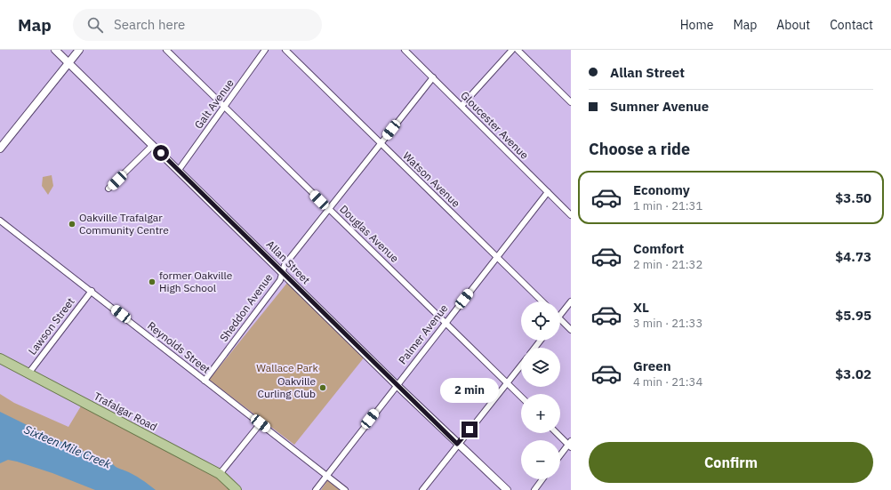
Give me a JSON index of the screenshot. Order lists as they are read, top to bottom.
{
  "streets": {
    "main road": ["Trafalgar Road"],
    "street": [
      "Galt Avenue",
      "Gloucester Avenue",
      "Watson Avenue",
      "Douglas Avenue",
      "Allan Street",
      "Sheddon Avenue",
      "Lawson Street",
      "Palmer Avenue",
      "Reynolds Street"
    ]
  },
  "crossings": [
    ["Galt Avenue", "Douglas Avenue"],
    ["Galt Avenue", "Allan Street"],
    ["Gloucester Avenue", "Sheddon Avenue"],
    ["Gloucester Avenue", "Palmer Avenue"],
    ["Watson Avenue", "Sheddon Avenue"],
    ["Watson Avenue", "Palmer Avenue"],
    ["Douglas Avenue", "Sheddon Avenue"],
    ["Douglas Avenue", "Palmer Avenue"],
    ["Allan Street", "Sheddon Avenue"],
    ["Allan Street", "Palmer Avenue"],
    ["Sheddon Avenue", "Reynolds Street"],
    ["Lawson Street", "Reynolds Street"],
    ["Lawson Street", "Trafalgar Road"],
    ["Palmer Avenue", "Reynolds Street"]
  ],
  "water": ["Sixteen Mile Creek"],
  "parks": ["Wallace Park"],
  "places": ["Oakville Trafalgar Community Centre", "former Oakville High School", "Oakville Curling Club"],
  "page": {
    "header": "Map",
    "search": "Search here",
    "nav": [
      "Home",
      "Map",
      "About",
      "Contact"
    ],
    "banner": ["Allan Street", "Sumner Avenue"],
    "heading": "Choose a ride",
    "list": [
      {
        "name": "Economy",
        "note": "1 min · 21:31",
        "value": "$3.50"
      },
      {
        "name": "Comfort",
        "note": "2 min · 21:32",
        "value": "$4.73"
      },
      {
        "name": "XL",
        "note": "3 min · 21:33",
        "value": "$5.95"
      },
      {
        "name": "Green",
        "note": "4 min · 21:34",
        "value": "$3.02"
      }
    ],
    "map_buttons": ["+", "−"],
    "bubble": "2 min",
    "buttons": "Confirm"
  }
}
